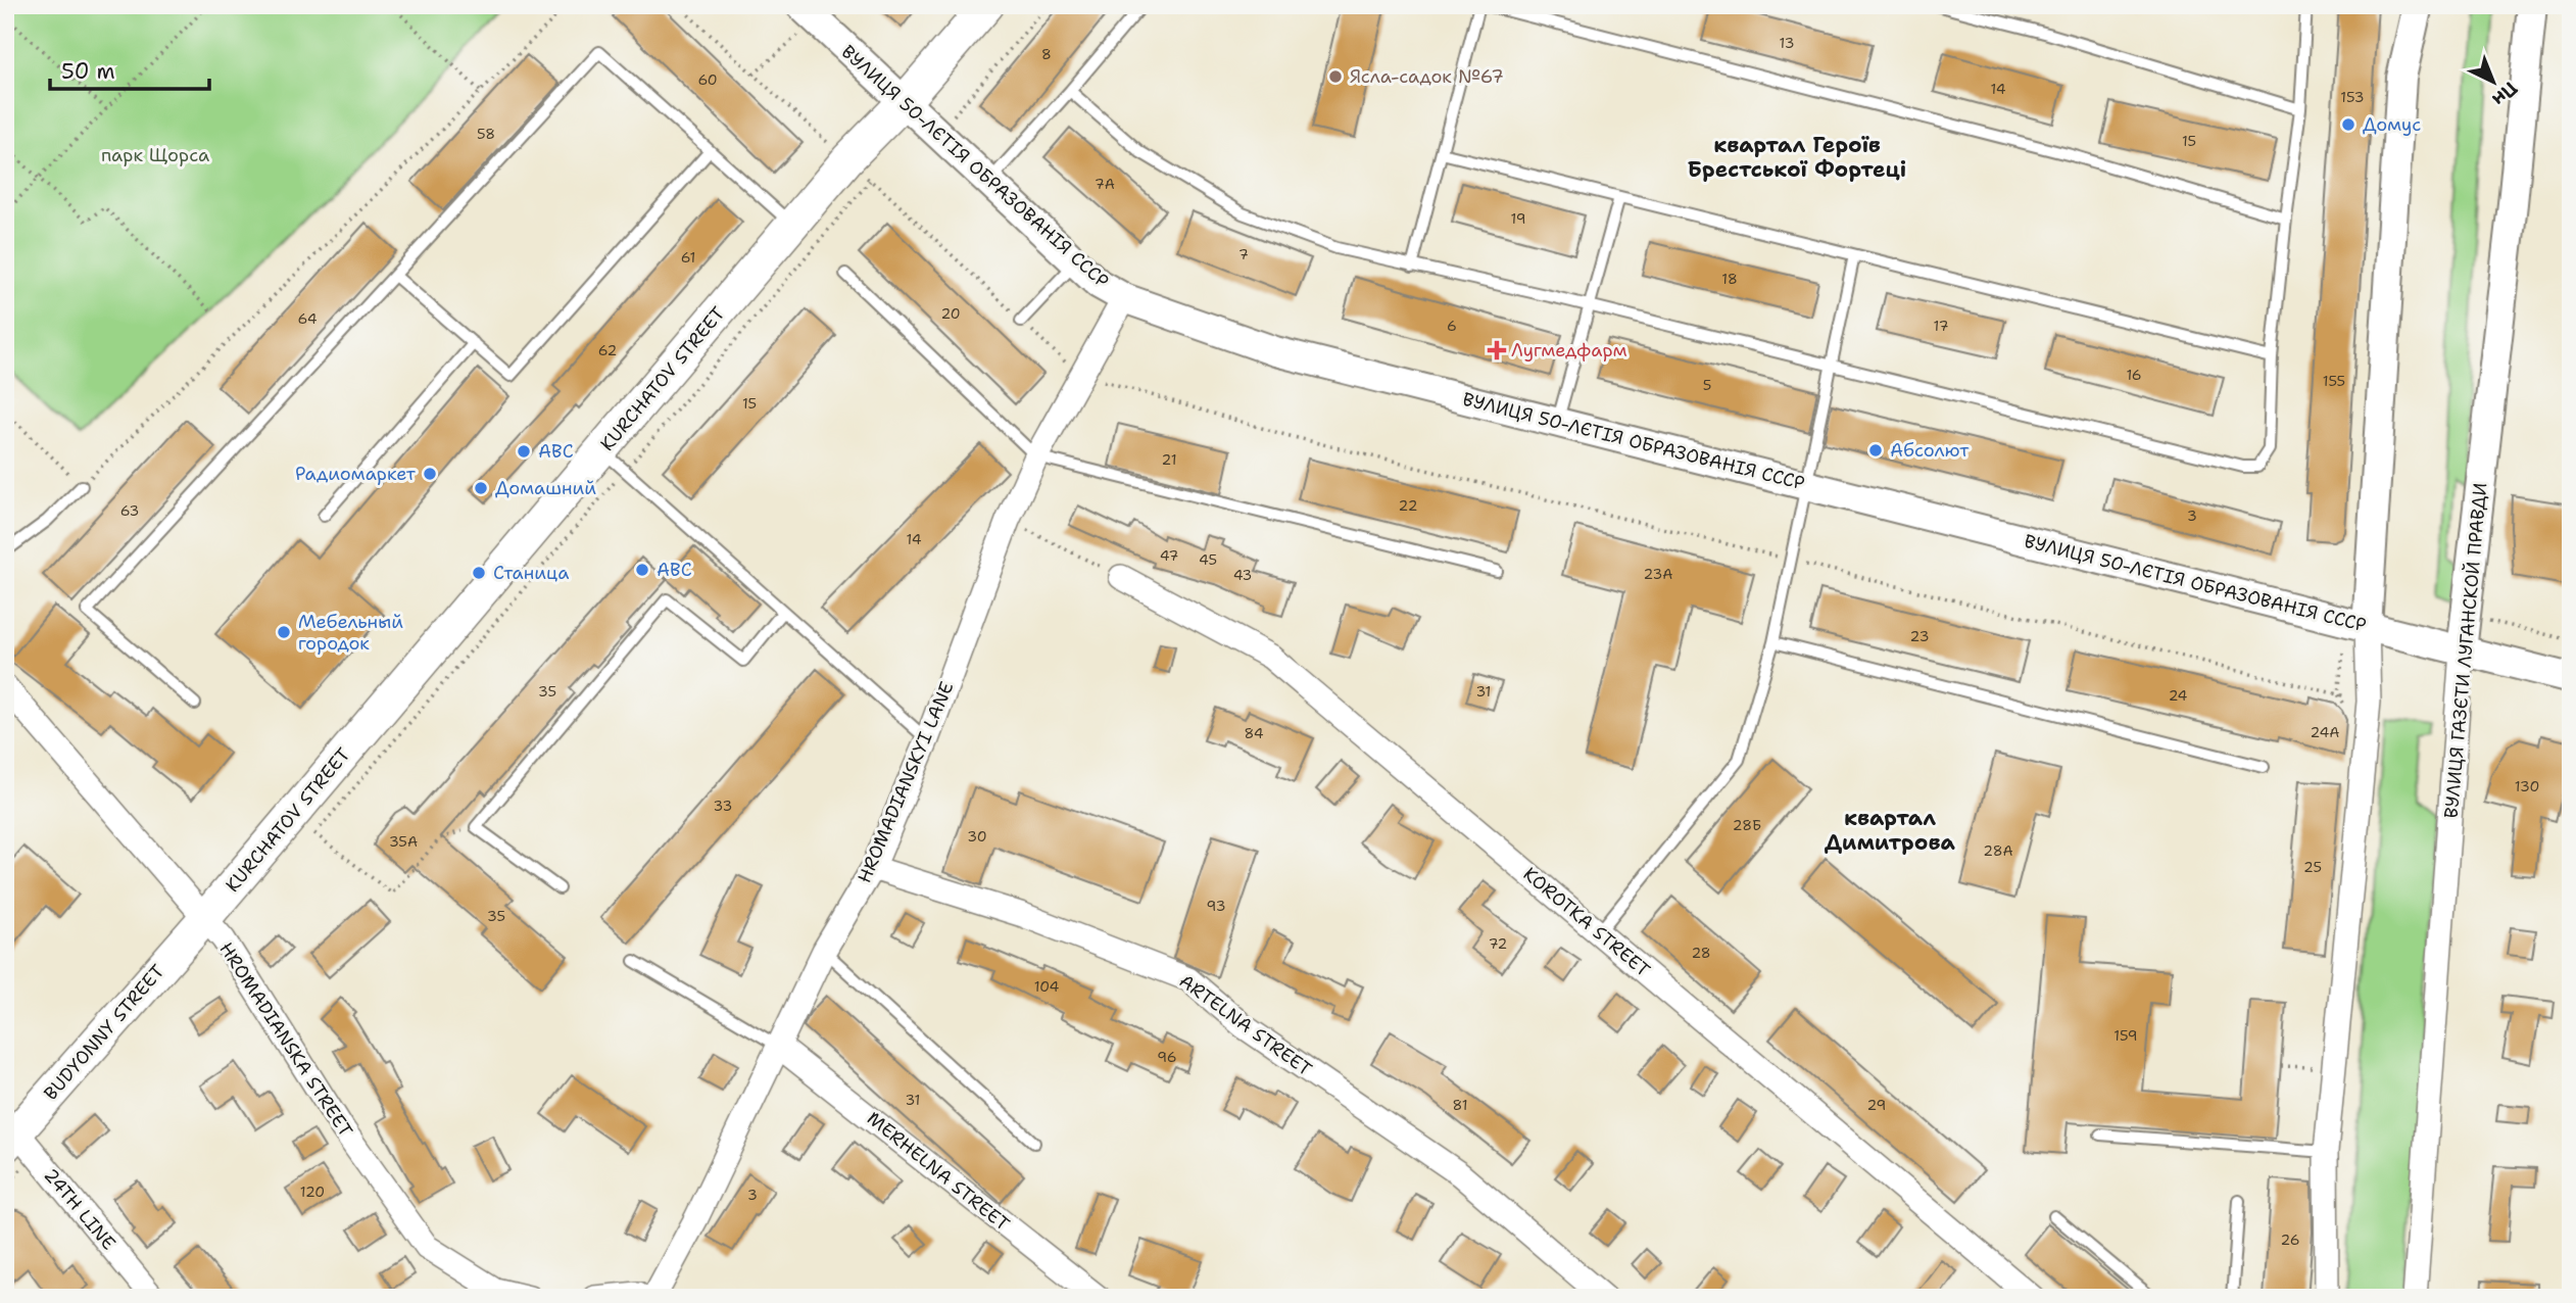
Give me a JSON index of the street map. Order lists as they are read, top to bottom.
{
  "streets": {
    "main road": ["KURCHATOV STREET", "BUDYONNY STREET"],
    "street": [
      "ВУЛИЦЯ 50-ЛЄТІЯ ОБРАЗОВАНІЯ СССР",
      "ВУЛИЦЯ ГАЗЄТИ ЛУГАНСКОЙ ПРАВДИ",
      "HROMADIANSKYI LANE",
      "KOROTKA STREET",
      "ARTELNA STREET",
      "HROMADIANSKA STREET",
      "MERHELNA STREET",
      "24TH LINE"
    ]
  },
  "crossings": [
    ["ВУЛИЦЯ 50-ЛЄТІЯ ОБРАЗОВАНІЯ СССР", "KURCHATOV STREET"],
    ["ВУЛИЦЯ 50-ЛЄТІЯ ОБРАЗОВАНІЯ СССР", "ВУЛИЦЯ ГАЗЄТИ ЛУГАНСКОЙ ПРАВДИ"],
    ["ВУЛИЦЯ 50-ЛЄТІЯ ОБРАЗОВАНІЯ СССР", "HROMADIANSKYI LANE"],
    ["KURCHATOV STREET", "BUDYONNY STREET"],
    ["KURCHATOV STREET", "HROMADIANSKA STREET"],
    ["HROMADIANSKYI LANE", "ARTELNA STREET"],
    ["HROMADIANSKYI LANE", "MERHELNA STREET"],
    ["BUDYONNY STREET", "HROMADIANSKA STREET"],
    ["BUDYONNY STREET", "24TH LINE"]
  ],
  "districts": ["квартал Героїв Брестської Фортеці", "квартал Димитрова"],
  "parks": ["парк Щорса"],
  "places": {
    "other": [
      "Ясла-садок №67",
      "Домус",
      "Абсолют",
      "АВС",
      "Радиомаркет",
      "Домашний",
      "ABC",
      "Станица",
      "Мебельный городок"
    ],
    "health": ["Лугмедфарм"]
  },
  "house_numbers": [
    "13",
    "8",
    "60",
    "14",
    "153",
    "58",
    "15",
    "7А",
    "19",
    "7",
    "61",
    "18",
    "20",
    "64",
    "6",
    "17",
    "62",
    "16",
    "155",
    "5",
    "15",
    "21",
    "22",
    "63",
    "3",
    "14",
    "47",
    "45",
    "23А",
    "43",
    "23",
    "35",
    "31",
    "24",
    "24А",
    "84",
    "130",
    "33",
    "28Б",
    "30",
    "35А",
    "28А",
    "25",
    "93",
    "35",
    "72",
    "28",
    "104",
    "159",
    "96",
    "31",
    "81",
    "29",
    "120",
    "3",
    "26"
  ],
  "scale_bar": "50 m",
  "north": "bottom right"
}
